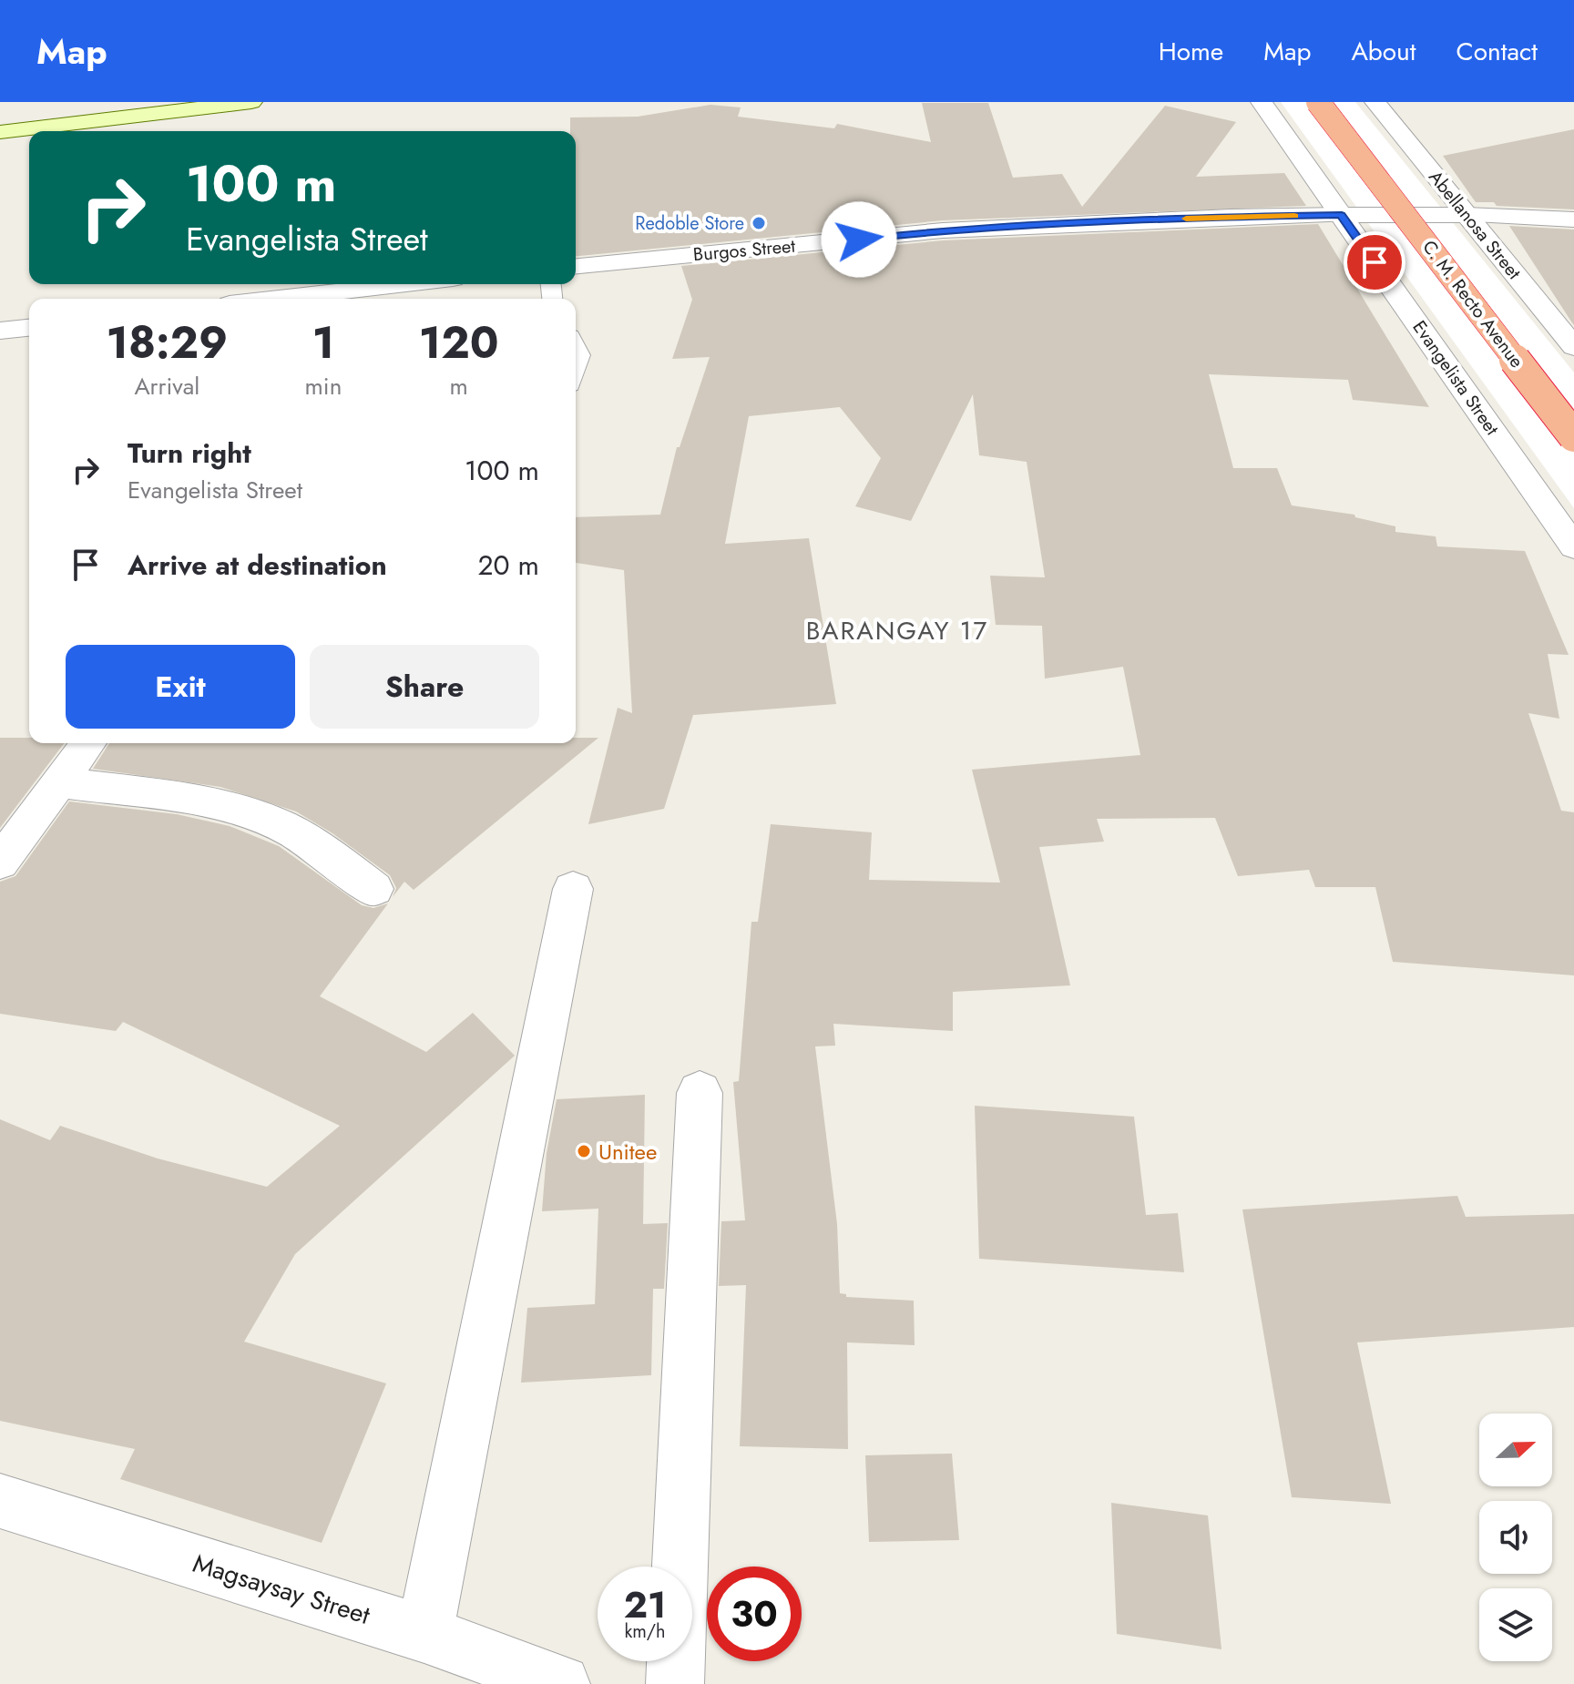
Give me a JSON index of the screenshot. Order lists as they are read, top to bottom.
{
  "streets": {
    "highway": ["C. M. Recto Avenue"],
    "street": [
      "Abellanosa Street",
      "Burgos Street",
      "Evangelista Street",
      "Magsaysay Street"
    ]
  },
  "crossings": [
    ["Abellanosa Street", "Burgos Street"],
    ["Burgos Street", "Evangelista Street"]
  ],
  "districts": ["BARANGAY 17"],
  "places": ["Redoble Store", "Unitee"],
  "north": "right",
  "page": {
    "header": "Map",
    "nav": [
      "Home",
      "Map",
      "About",
      "Contact"
    ],
    "turn": ["100 m", "Evangelista Street"],
    "eta": [
      "18:29",
      "Arrival",
      "1",
      "min",
      "120",
      "m"
    ],
    "list": [
      {
        "name": "Turn right",
        "note": "Evangelista Street",
        "value": "100 m"
      },
      {
        "name": "Arrive at destination",
        "value": "20 m"
      }
    ],
    "buttons": ["Exit", "Share"],
    "speed": "21 km/h",
    "limit": "30"
  }
}
